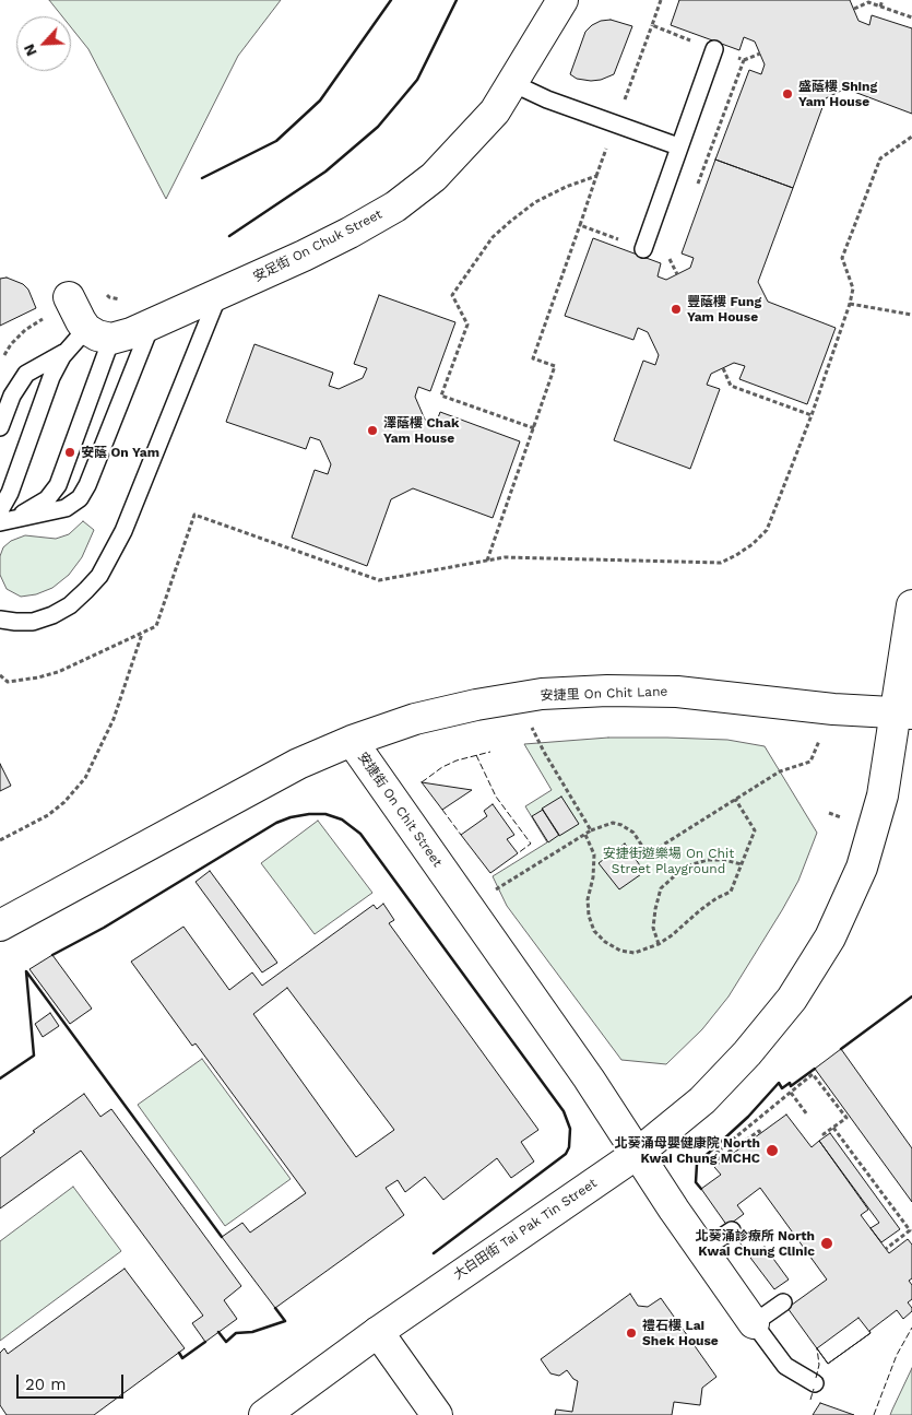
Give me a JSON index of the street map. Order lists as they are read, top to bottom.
{
  "streets": {
    "street": [
      "安足街 On Chuk Street",
      "安捷里 On Chit Lane",
      "安捷街 On Chit Street",
      "大白田街 Tai Pak Tin Street"
    ]
  },
  "crossings": [
    ["安捷里 On Chit Lane", "安捷街 On Chit Street"],
    ["安捷里 On Chit Lane", "大白田街 Tai Pak Tin Street"],
    ["安捷街 On Chit Street", "大白田街 Tai Pak Tin Street"]
  ],
  "parks": ["安捷街遊樂場 On Chit Street Playground"],
  "places": [
    "盛蔭樓 Shing Yam House",
    "豐蔭樓 Fung Yam House",
    "澤蔭樓 Chak Yam House",
    "安蔭 On Yam",
    "北葵涌母嬰健康院 North Kwai Chung MCHC",
    "北葵涌診療所 North Kwai Chung Clinic",
    "禮石樓 Lai Shek House"
  ],
  "scale_bar": "20 m",
  "north": "bottom left"
}
